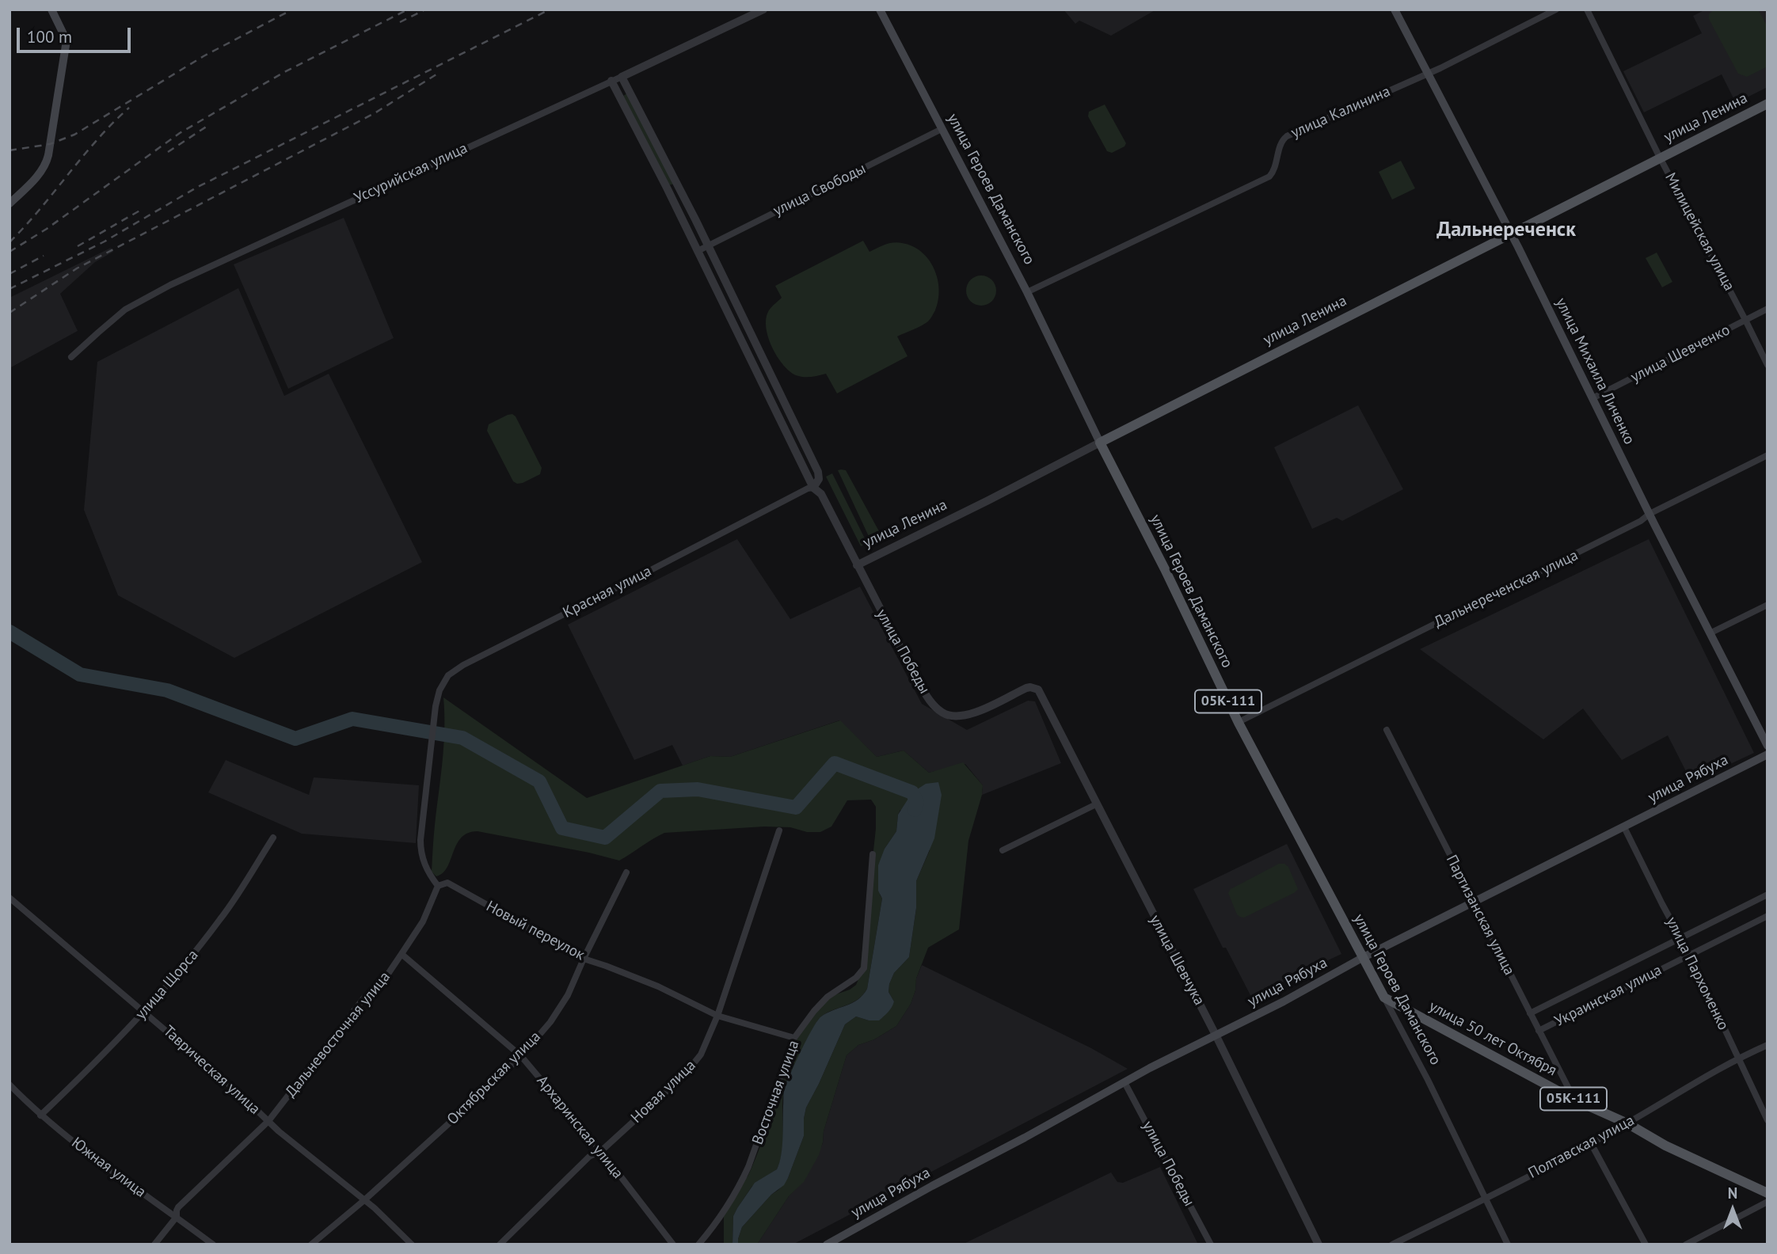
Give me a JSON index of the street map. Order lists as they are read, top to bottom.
{
  "streets": {
    "main road": [
      "улица Ленина",
      "улица Героев Даманского",
      "улица Михаила Личенко",
      "05К-111",
      "улица Рябуха",
      "улица 50 лет Октября"
    ],
    "street": [
      "улица Калинина",
      "Уссурийская улица",
      "улица Свободы",
      "Милицейская улица",
      "улица Шевченко",
      "Дальнереченская улица",
      "Красная улица",
      "улица Победы",
      "Партизанская улица",
      "Новый переулок",
      "улица Шевчука",
      "улица Пархоменко",
      "улица Щорса",
      "Украинская улица",
      "Дальневосточная улица",
      "Таврическая улица",
      "Октябрьская улица",
      "Новая улица",
      "Восточная улица",
      "Архаринская улица",
      "Полтавская улица",
      "Южная улица"
    ]
  },
  "crossings": [
    ["улица Калинина", "улица Героев Даманского"],
    ["улица Калинина", "улица Михаила Личенко"],
    ["улица Ленина", "улица Героев Даманского"],
    ["улица Ленина", "Милицейская улица"],
    ["улица Ленина", "улица Михаила Личенко"],
    ["улица Ленина", "улица Победы"],
    ["Уссурийская улица", "улица Победы"],
    ["улица Героев Даманского", "улица Свободы"],
    ["улица Героев Даманского", "улица Рябуха"],
    ["улица Героев Даманского", "улица 50 лет Октября"],
    ["улица Героев Даманского", "Полтавская улица"],
    ["улица Свободы", "улица Победы"],
    ["Милицейская улица", "улица Шевченко"],
    ["улица Шевченко", "улица Михаила Личенко"],
    ["улица Михаила Личенко", "Дальнереченская улица"],
    ["Красная улица", "улица Победы"],
    ["Красная улица", "Новый переулок"],
    ["Красная улица", "Дальневосточная улица"],
    ["улица Победы", "улица Рябуха"],
    ["улица Победы", "улица Шевчука"],
    ["улица Рябуха", "Партизанская улица"],
    ["улица Рябуха", "улица Шевчука"],
    ["улица Рябуха", "улица Пархоменко"],
    ["Партизанская улица", "Украинская улица"],
    ["Партизанская улица", "улица 50 лет Октября"],
    ["Новый переулок", "Дальневосточная улица"],
    ["Новый переулок", "Октябрьская улица"],
    ["Новый переулок", "Новая улица"],
    ["Новый переулок", "Восточная улица"],
    ["улица Пархоменко", "Украинская улица"],
    ["улица Пархоменко", "Полтавская улица"],
    ["улица Щорса", "Таврическая улица"],
    ["улица Щорса", "Южная улица"],
    ["Дальневосточная улица", "Таврическая улица"],
    ["Дальневосточная улица", "Архаринская улица"],
    ["Дальневосточная улица", "Южная улица"],
    ["улица 50 лет Октября", "Полтавская улица"],
    ["Таврическая улица", "Октябрьская улица"],
    ["Октябрьская улица", "Архаринская улица"],
    ["Новая улица", "Архаринская улица"]
  ],
  "districts": ["Дальнереченск"],
  "scale_bar": "100 m",
  "north": "top"
}
